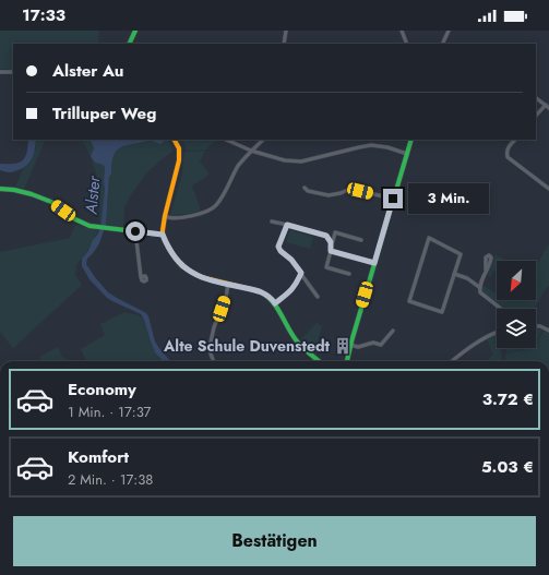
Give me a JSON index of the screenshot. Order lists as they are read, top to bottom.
{
  "water": ["Alster"],
  "places": {
    "building": ["Alte Schule Duvenstedt"]
  },
  "north": "bottom left",
  "page": {
    "status": "17:33",
    "banner": ["Alster Au", "Trilluper Weg"],
    "bubble": "3 Min.",
    "list": [
      {
        "name": "Economy",
        "note": "1 Min. · 17:37",
        "value": "3.72 €"
      },
      {
        "name": "Komfort",
        "note": "2 Min. · 17:38",
        "value": "5.03 €"
      }
    ],
    "buttons": "Bestätigen"
  }
}
